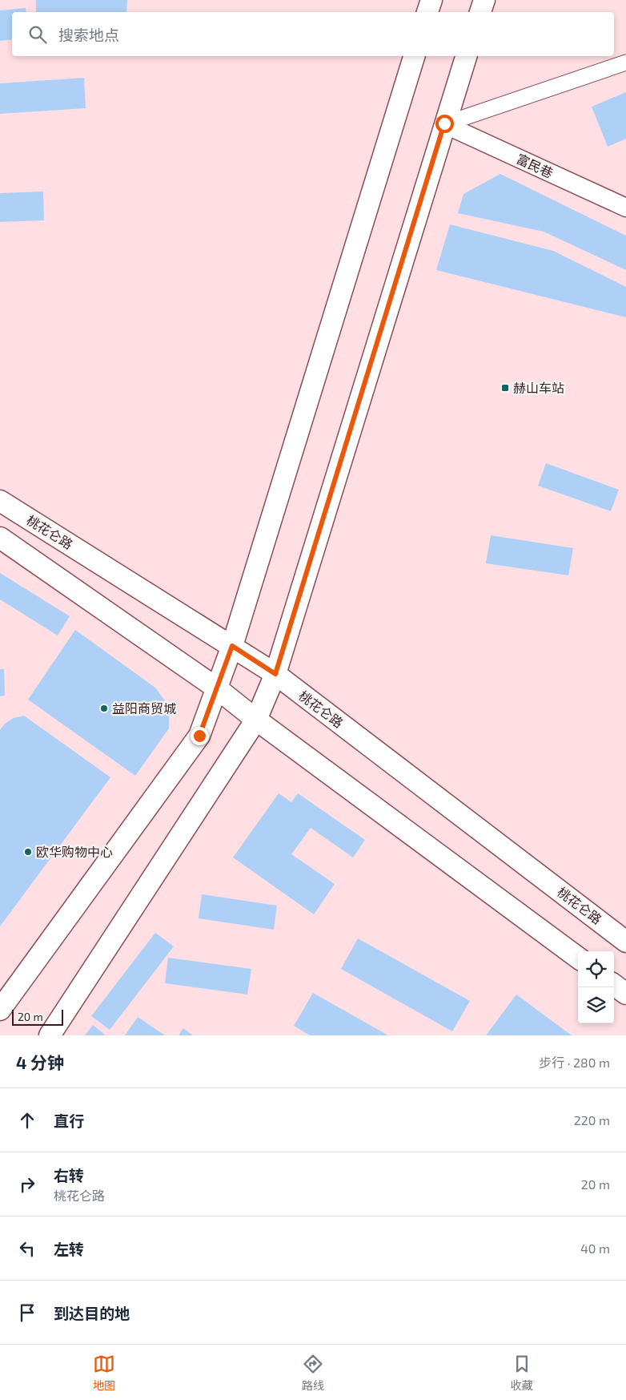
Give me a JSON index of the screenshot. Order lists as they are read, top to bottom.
{
  "streets": {
    "main road": ["桃花仑路"],
    "street": ["富民巷"]
  },
  "places": {
    "transit": ["赫山车站"],
    "other": ["益阳商贸城", "欧华购物中心"]
  },
  "scale_bar": "20 m",
  "page": {
    "search": "搜索地点",
    "scale": "20 m",
    "heading": ["4 分钟", "步行 · 280 m"],
    "list": [
      ["直行", "220 m"],
      ["右转", "桃花仑路", "20 m"],
      ["左转", "40 m"],
      "到达目的地"
    ],
    "nav": ["地图", "路线", "收藏"]
  }
}
